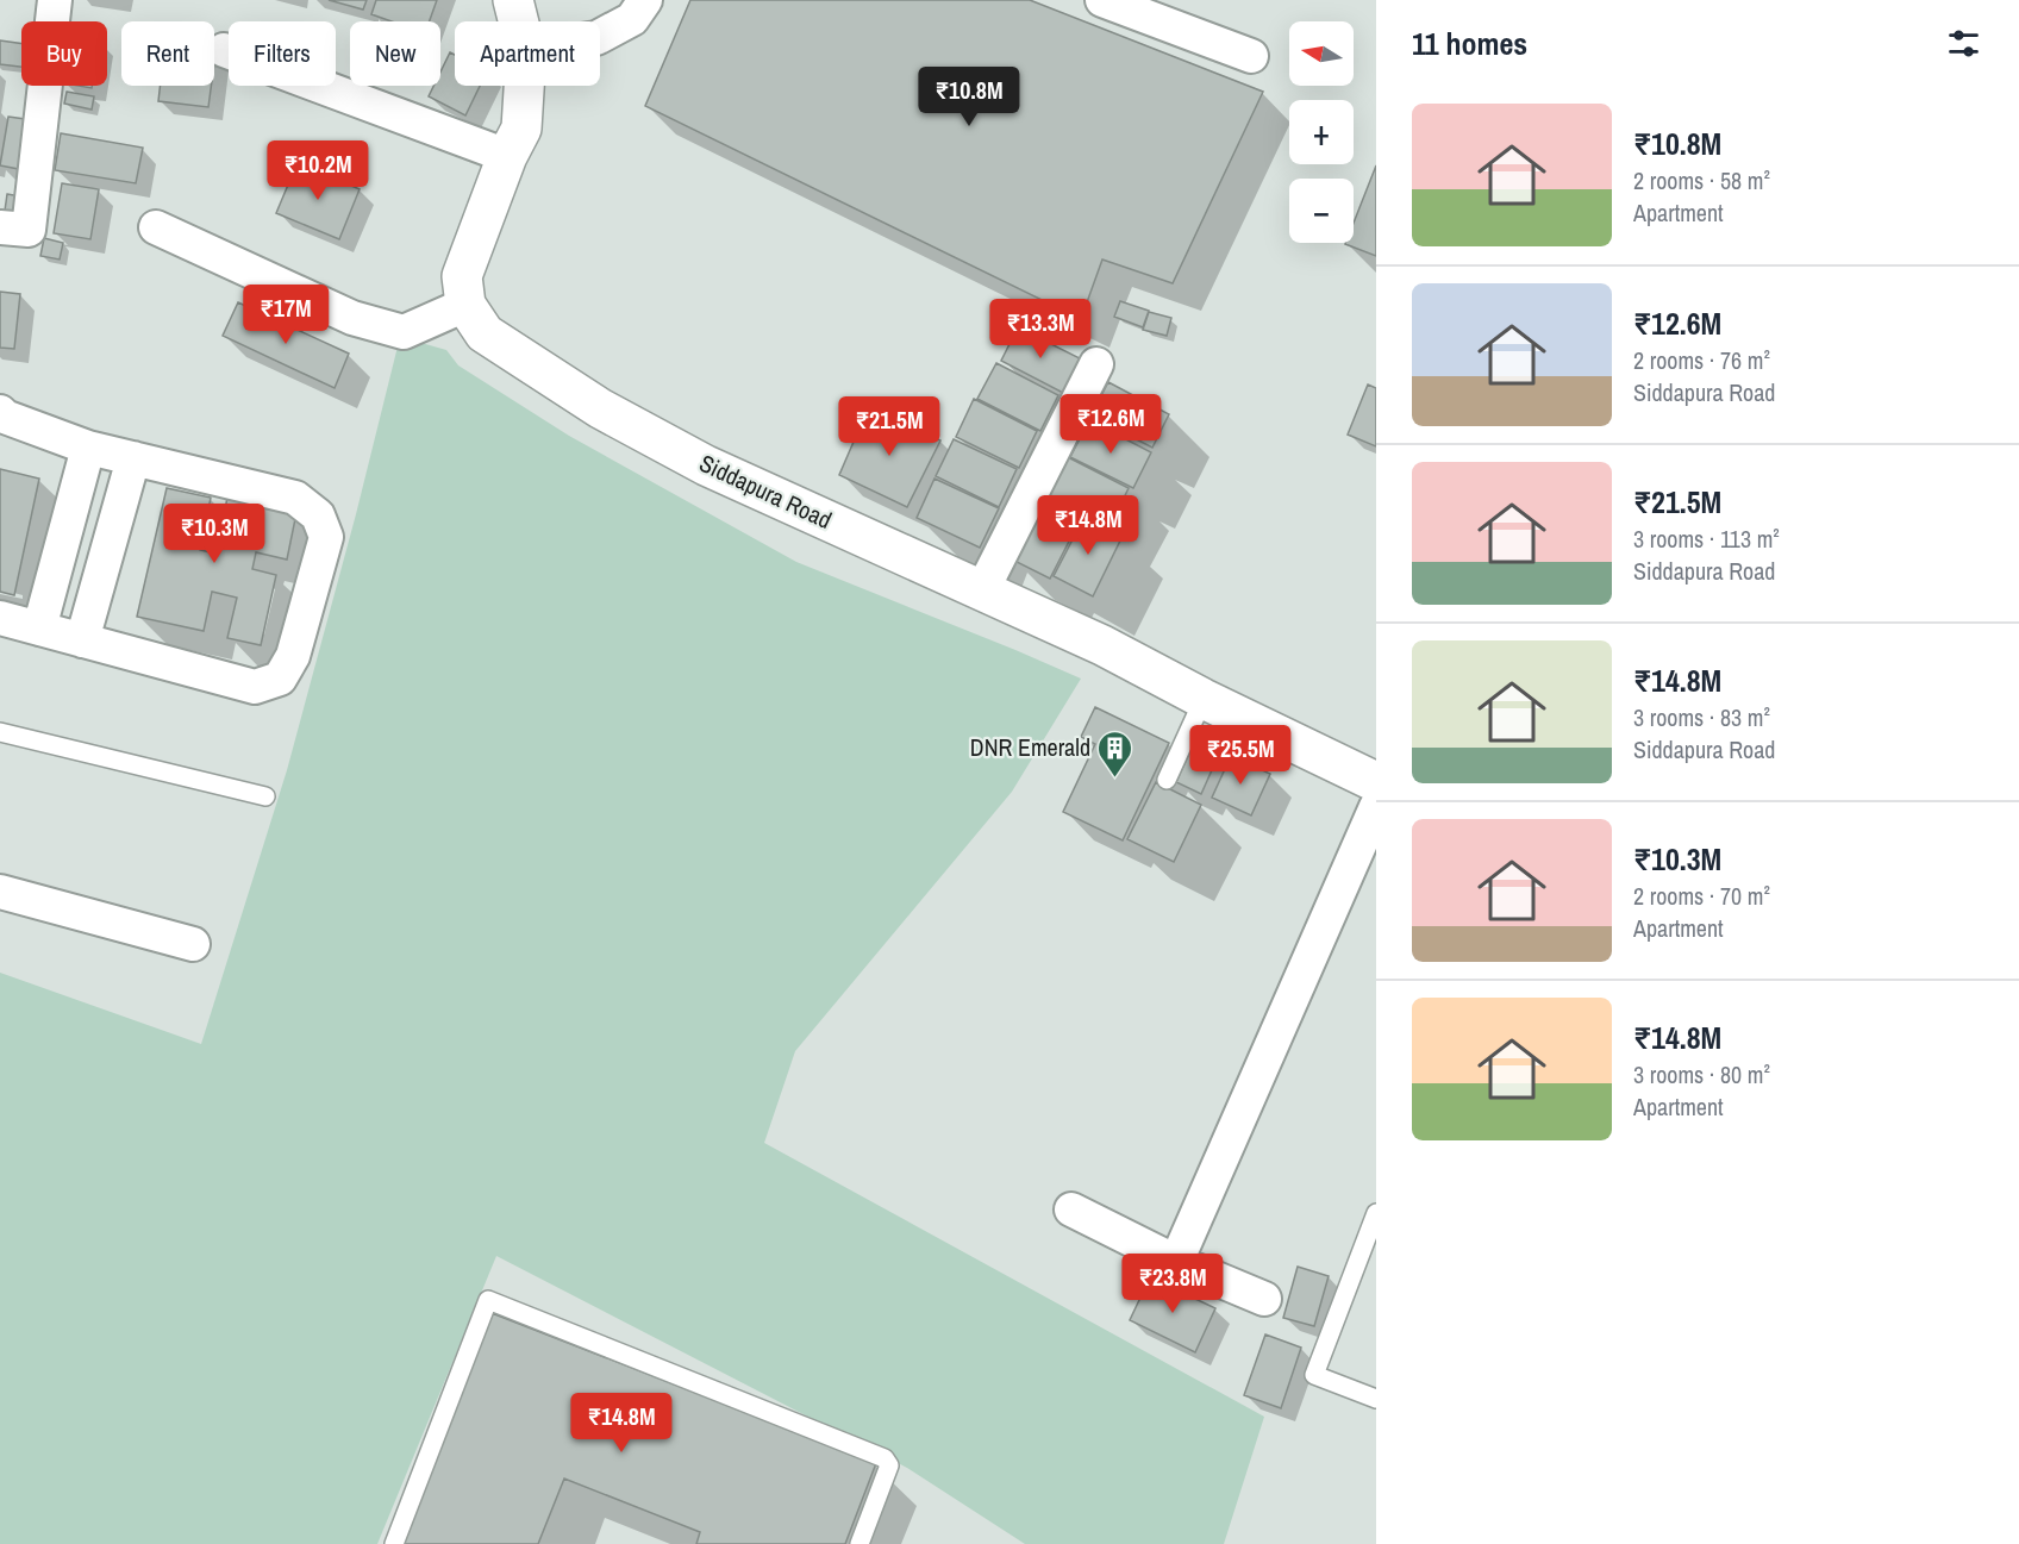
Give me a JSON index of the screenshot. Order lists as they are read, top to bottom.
{
  "streets": {
    "street": ["Siddapura Road"]
  },
  "places": {
    "building": ["DNR Emerald"]
  },
  "north": "left",
  "page": {
    "heading": "11 homes",
    "map_buttons": ["+", "−"],
    "chip": [
      "Buy",
      "Rent",
      "Filters",
      "New",
      "Apartment"
    ],
    "price": [
      "₹10.8M",
      "₹10.2M",
      "₹17M",
      "₹13.3M",
      "₹12.6M",
      "₹21.5M",
      "₹14.8M",
      "₹10.3M",
      "₹25.5M",
      "₹23.8M",
      "₹14.8M"
    ],
    "list": [
      {
        "name": "₹10.8M",
        "note": "2 rooms · 58 m² · Apartment"
      },
      {
        "name": "₹12.6M",
        "note": "2 rooms · 76 m² · Siddapura Road"
      },
      {
        "name": "₹21.5M",
        "note": "3 rooms · 113 m² · Siddapura Road"
      },
      {
        "name": "₹14.8M",
        "note": "3 rooms · 83 m² · Siddapura Road"
      },
      {
        "name": "₹10.3M",
        "note": "2 rooms · 70 m² · Apartment"
      },
      {
        "name": "₹14.8M",
        "note": "3 rooms · 80 m² · Apartment"
      }
    ]
  }
}
